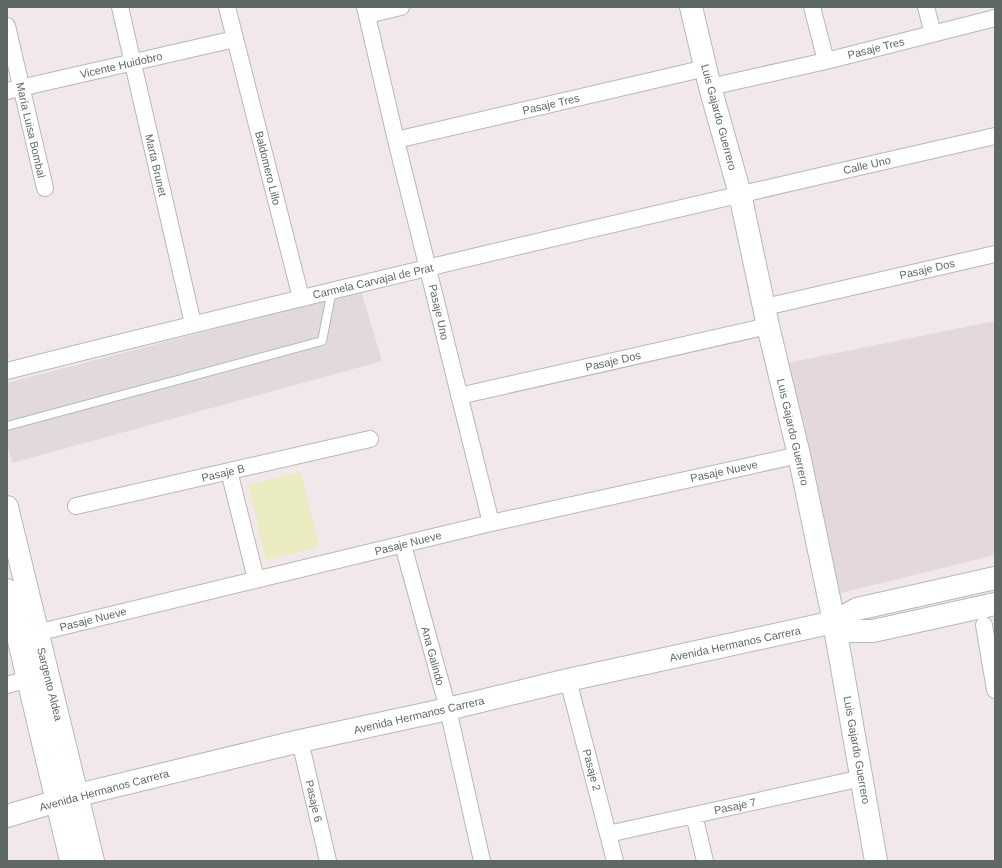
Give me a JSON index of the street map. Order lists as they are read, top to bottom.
{
  "streets": {
    "street": [
      "Pasaje Tres",
      "Vicente Huidobro",
      "Luis Gajardo Guerrero",
      "María Luisa Bombal",
      "Marta Brunet",
      "Calle Uno",
      "Baldomero Lillo",
      "Pasaje Dos",
      "Carmela Carvajal de Prat",
      "Pasaje Uno",
      "Pasaje Nueve",
      "Pasaje B",
      "Avenida Hermanos Carrera",
      "Ana Galindo",
      "Sargento Aldea",
      "Pasaje 2",
      "Pasaje 6",
      "Pasaje 7"
    ]
  },
  "crossings": [
    ["Pasaje Tres", "Luis Gajardo Guerrero"],
    ["Pasaje Tres", "Pasaje Uno"],
    ["Vicente Huidobro", "María Luisa Bombal"],
    ["Vicente Huidobro", "Marta Brunet"],
    ["Vicente Huidobro", "Baldomero Lillo"],
    ["Luis Gajardo Guerrero", "Calle Uno"],
    ["Luis Gajardo Guerrero", "Pasaje Dos"],
    ["Luis Gajardo Guerrero", "Carmela Carvajal de Prat"],
    ["Luis Gajardo Guerrero", "Pasaje Nueve"],
    ["Luis Gajardo Guerrero", "Avenida Hermanos Carrera"],
    ["Luis Gajardo Guerrero", "Pasaje 7"],
    ["Marta Brunet", "Carmela Carvajal de Prat"],
    ["Calle Uno", "Carmela Carvajal de Prat"],
    ["Baldomero Lillo", "Carmela Carvajal de Prat"],
    ["Pasaje Dos", "Pasaje Uno"],
    ["Carmela Carvajal de Prat", "Pasaje Uno"],
    ["Pasaje Uno", "Pasaje Nueve"],
    ["Pasaje Nueve", "Ana Galindo"],
    ["Pasaje Nueve", "Sargento Aldea"],
    ["Avenida Hermanos Carrera", "Ana Galindo"],
    ["Avenida Hermanos Carrera", "Sargento Aldea"],
    ["Avenida Hermanos Carrera", "Pasaje 2"],
    ["Avenida Hermanos Carrera", "Pasaje 6"],
    ["Pasaje 2", "Pasaje 7"]
  ]
}
